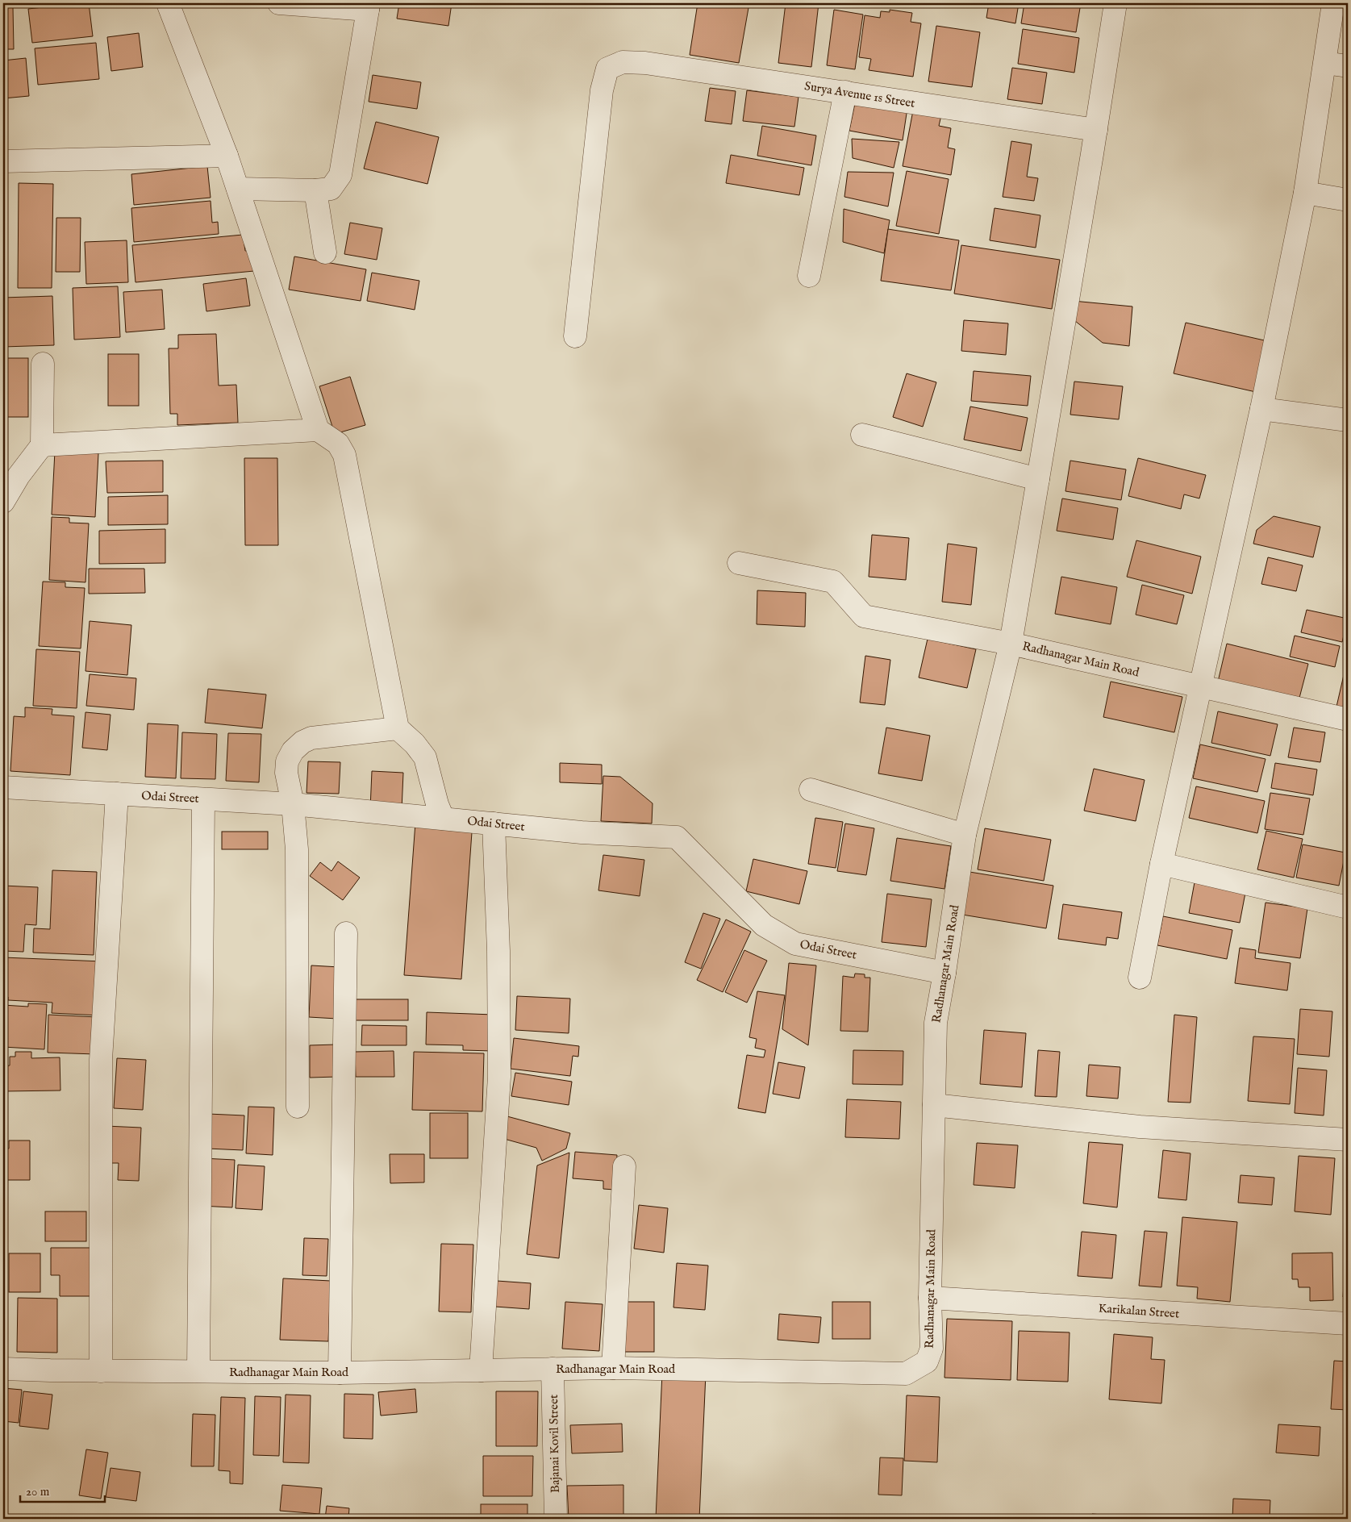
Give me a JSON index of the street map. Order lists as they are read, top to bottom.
{
  "streets": {
    "street": [
      "Surya Avenue 1s Street",
      "Radhanagar Main Road",
      "Odai Street",
      "Karikalan Street",
      "Bajanai Kovil Street"
    ]
  },
  "crossings": [
    ["Radhanagar Main Road", "Odai Street"],
    ["Radhanagar Main Road", "Karikalan Street"],
    ["Radhanagar Main Road", "Bajanai Kovil Street"]
  ],
  "scale_bar": "20 m"
}
